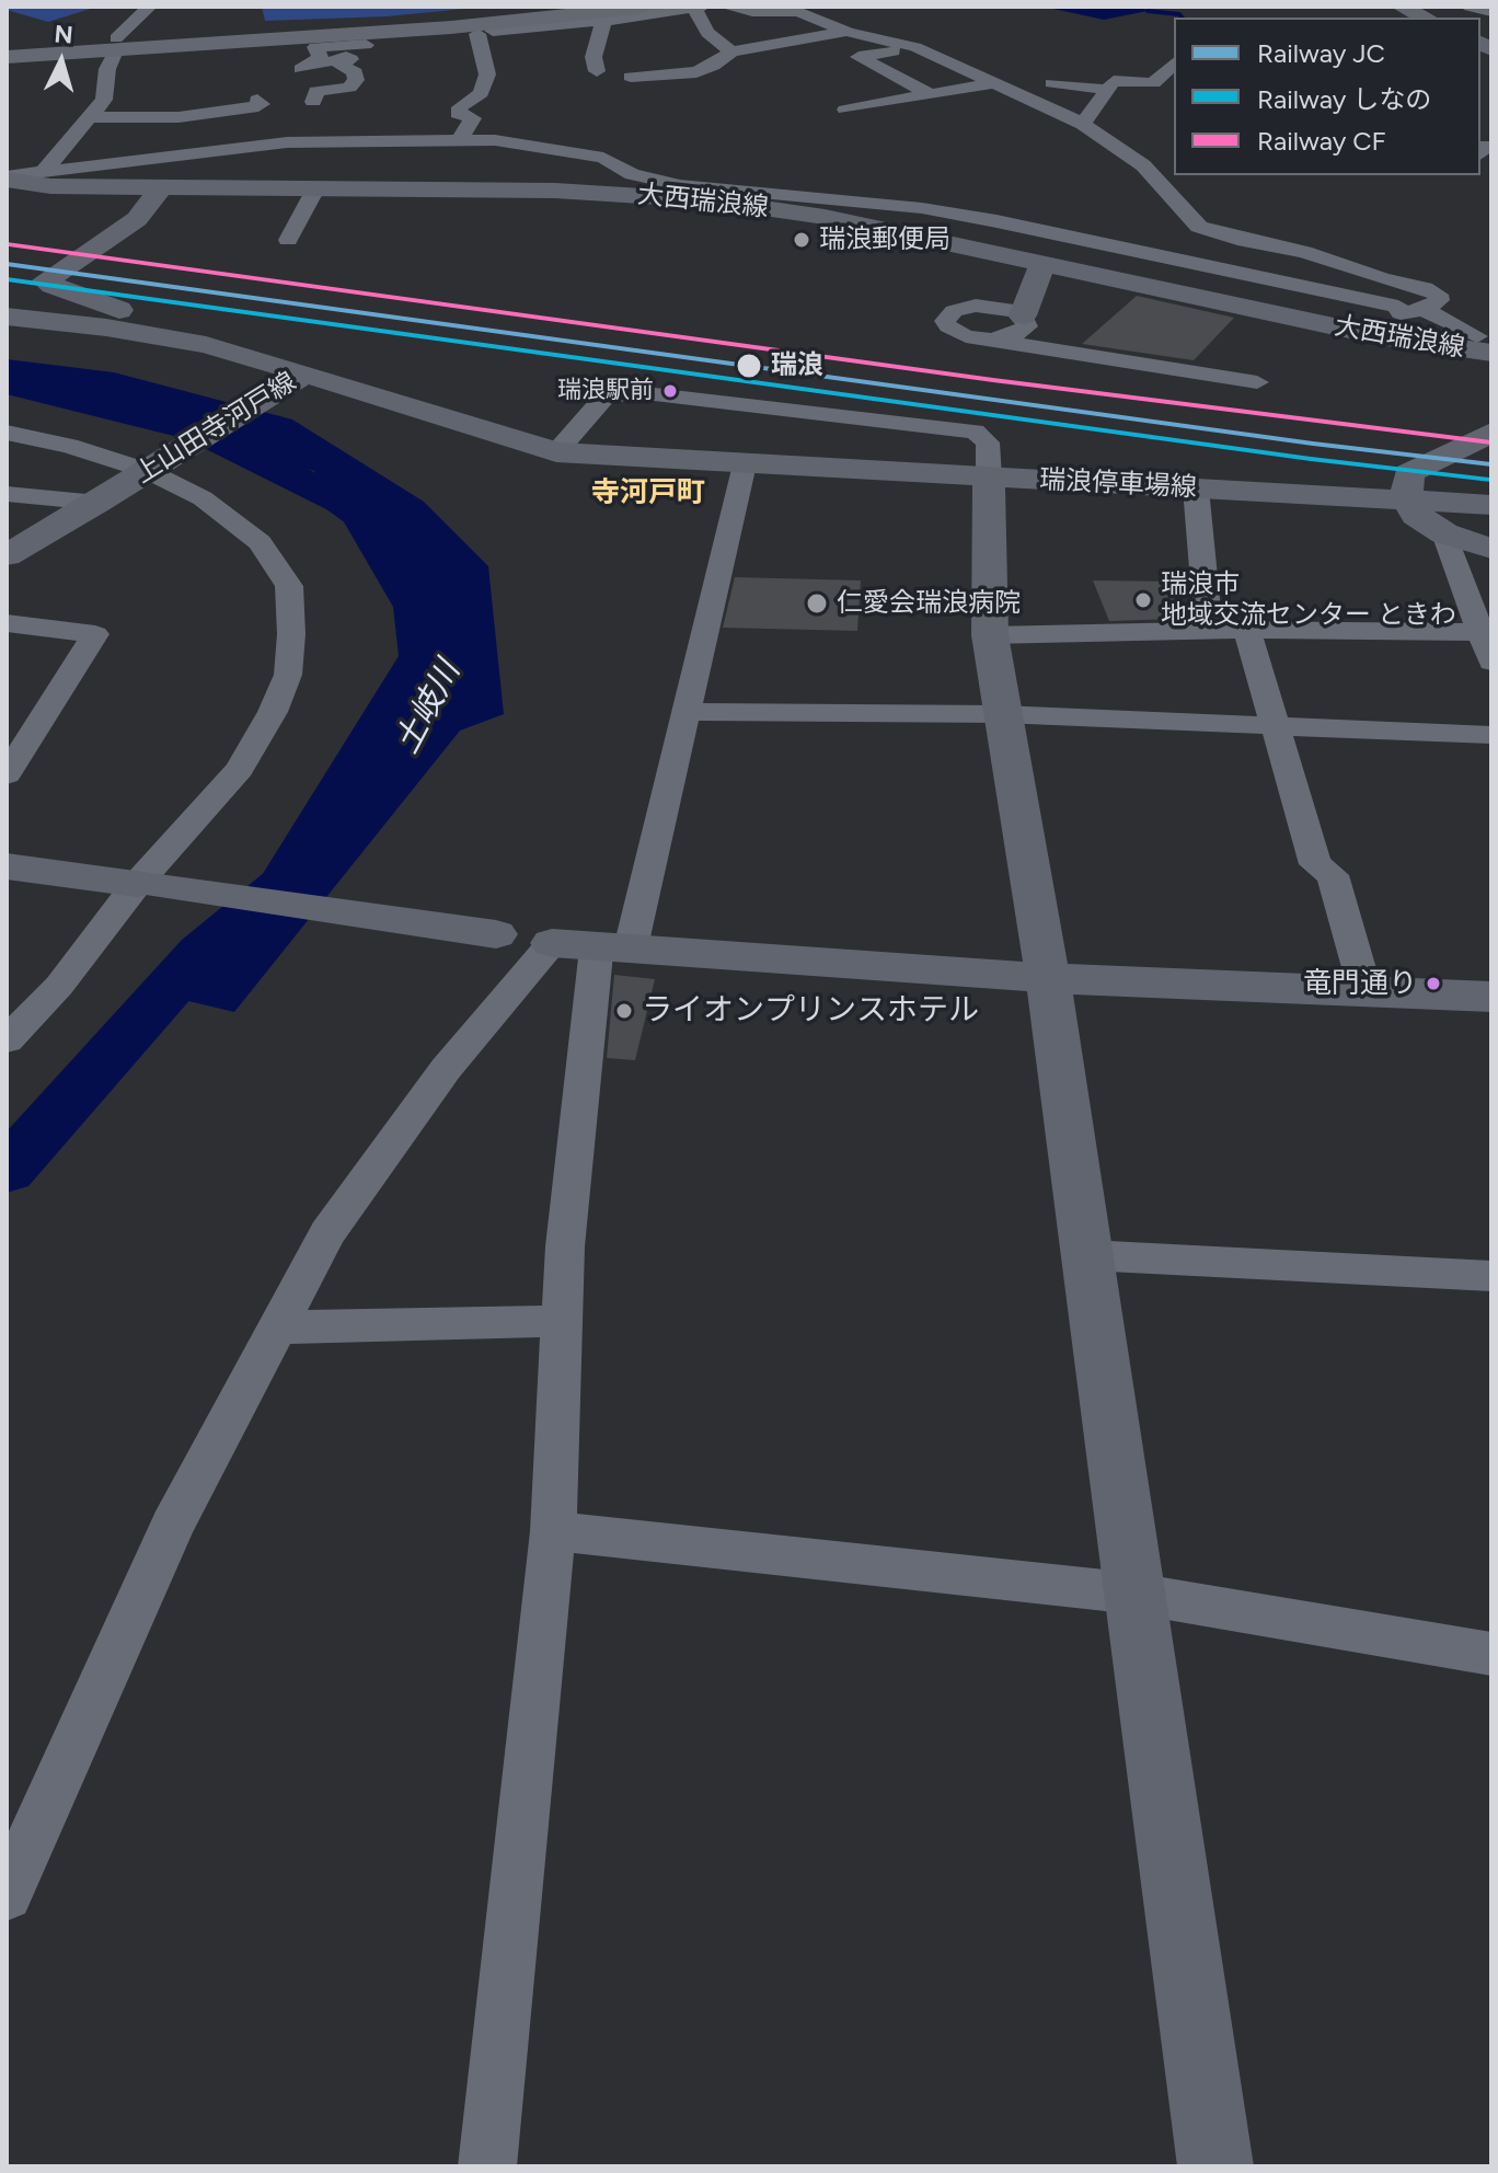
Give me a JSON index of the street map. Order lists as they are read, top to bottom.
{
  "streets": {
    "street": ["大西瑞浪線", "上山田寺河戸線", "瑞浪停車場線"]
  },
  "crossings": [
    ["上山田寺河戸線", "瑞浪停車場線"]
  ],
  "districts": ["寺河戸町"],
  "water": ["土岐川"],
  "places": [
    "瑞浪郵便局",
    "瑞浪",
    "瑞浪駅前",
    "瑞浪市 地域交流センター ときわ",
    "仁愛会瑞浪病院",
    "竜門通り",
    "ライオンプリンスホテル"
  ],
  "lines": ["rail line CF", "rail line JC", "rail line しなの"],
  "legend": ["Railway JC", "Railway しなの", "Railway CF"],
  "north": "top"
}
